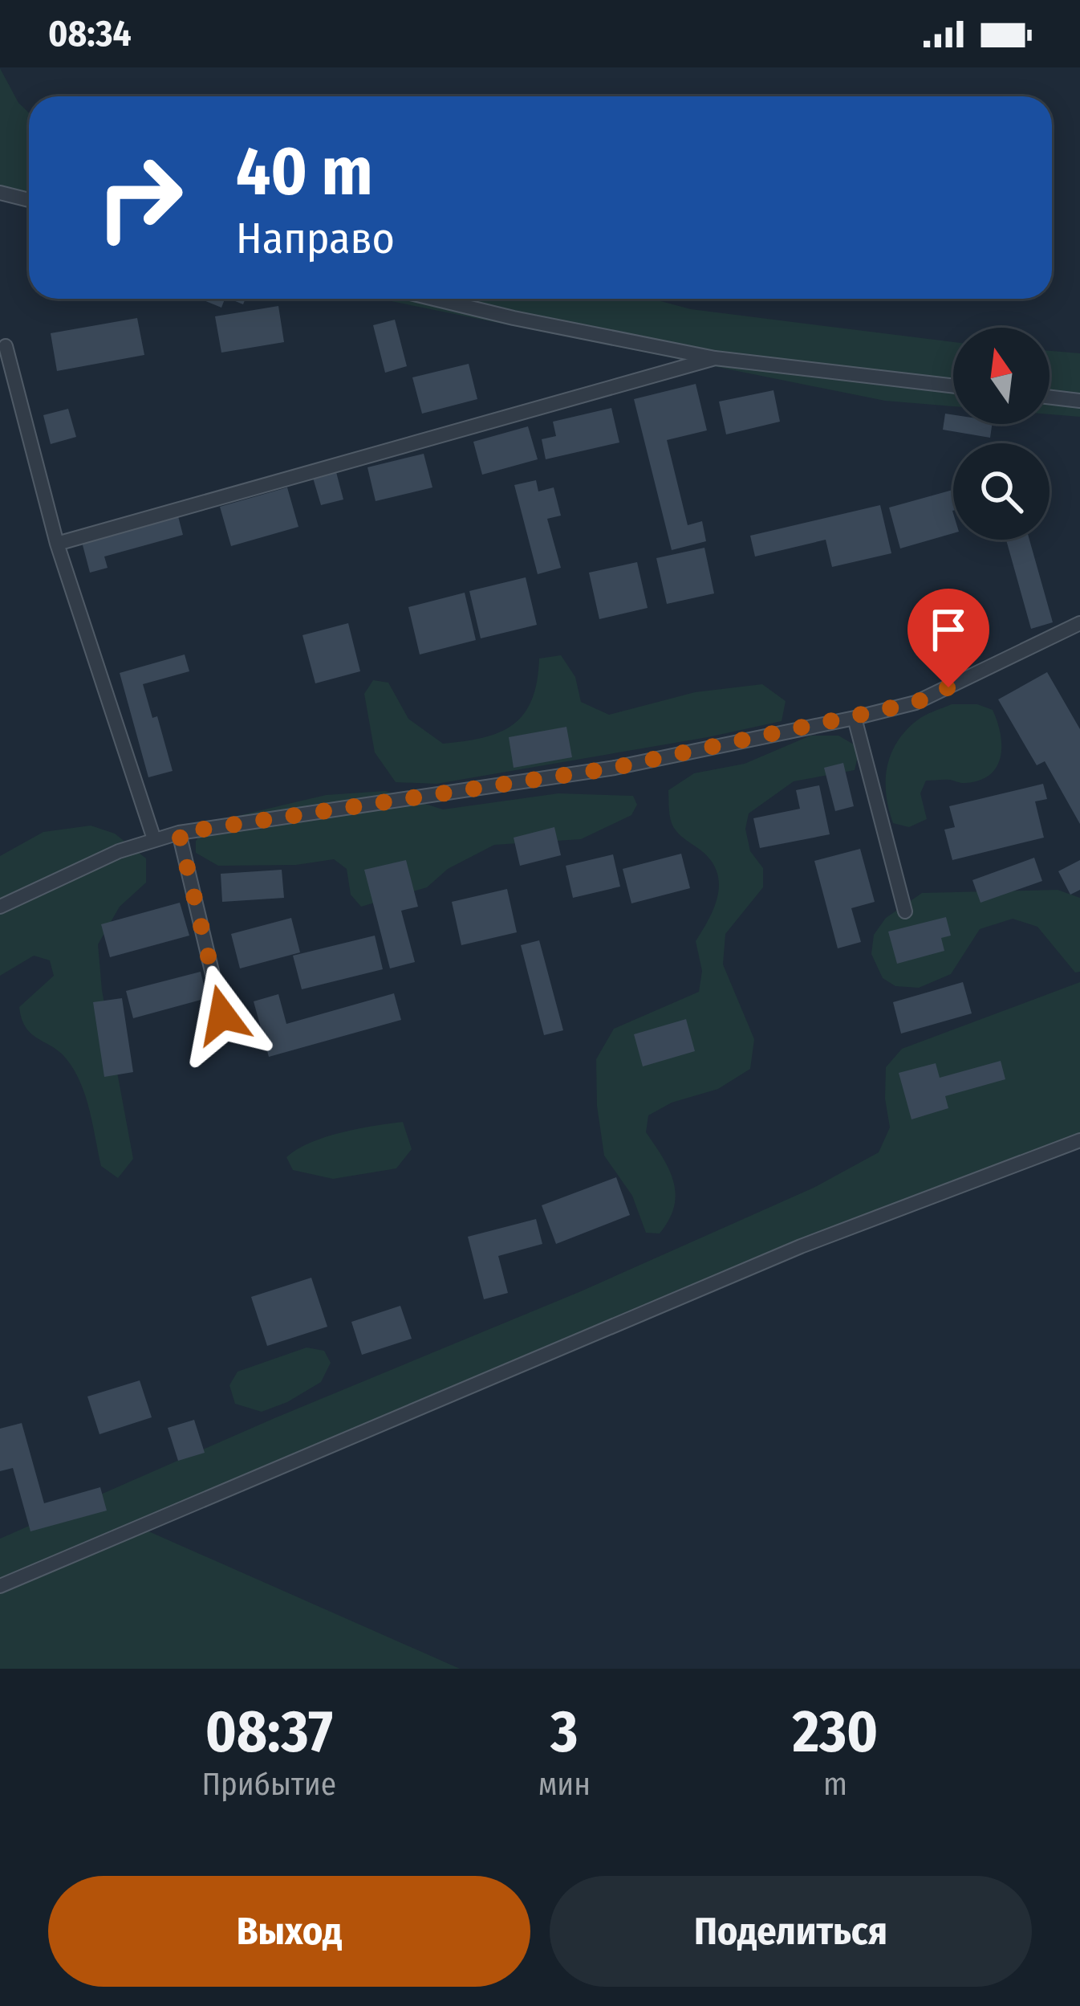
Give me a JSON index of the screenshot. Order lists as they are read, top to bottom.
{
  "north": "top",
  "page": {
    "status": "08:34",
    "turn": ["40 m", "Направо"],
    "eta": [
      "08:37",
      "Прибытие",
      "3",
      "мин",
      "230",
      "m"
    ],
    "buttons": ["Выход", "Поделиться"]
  }
}
